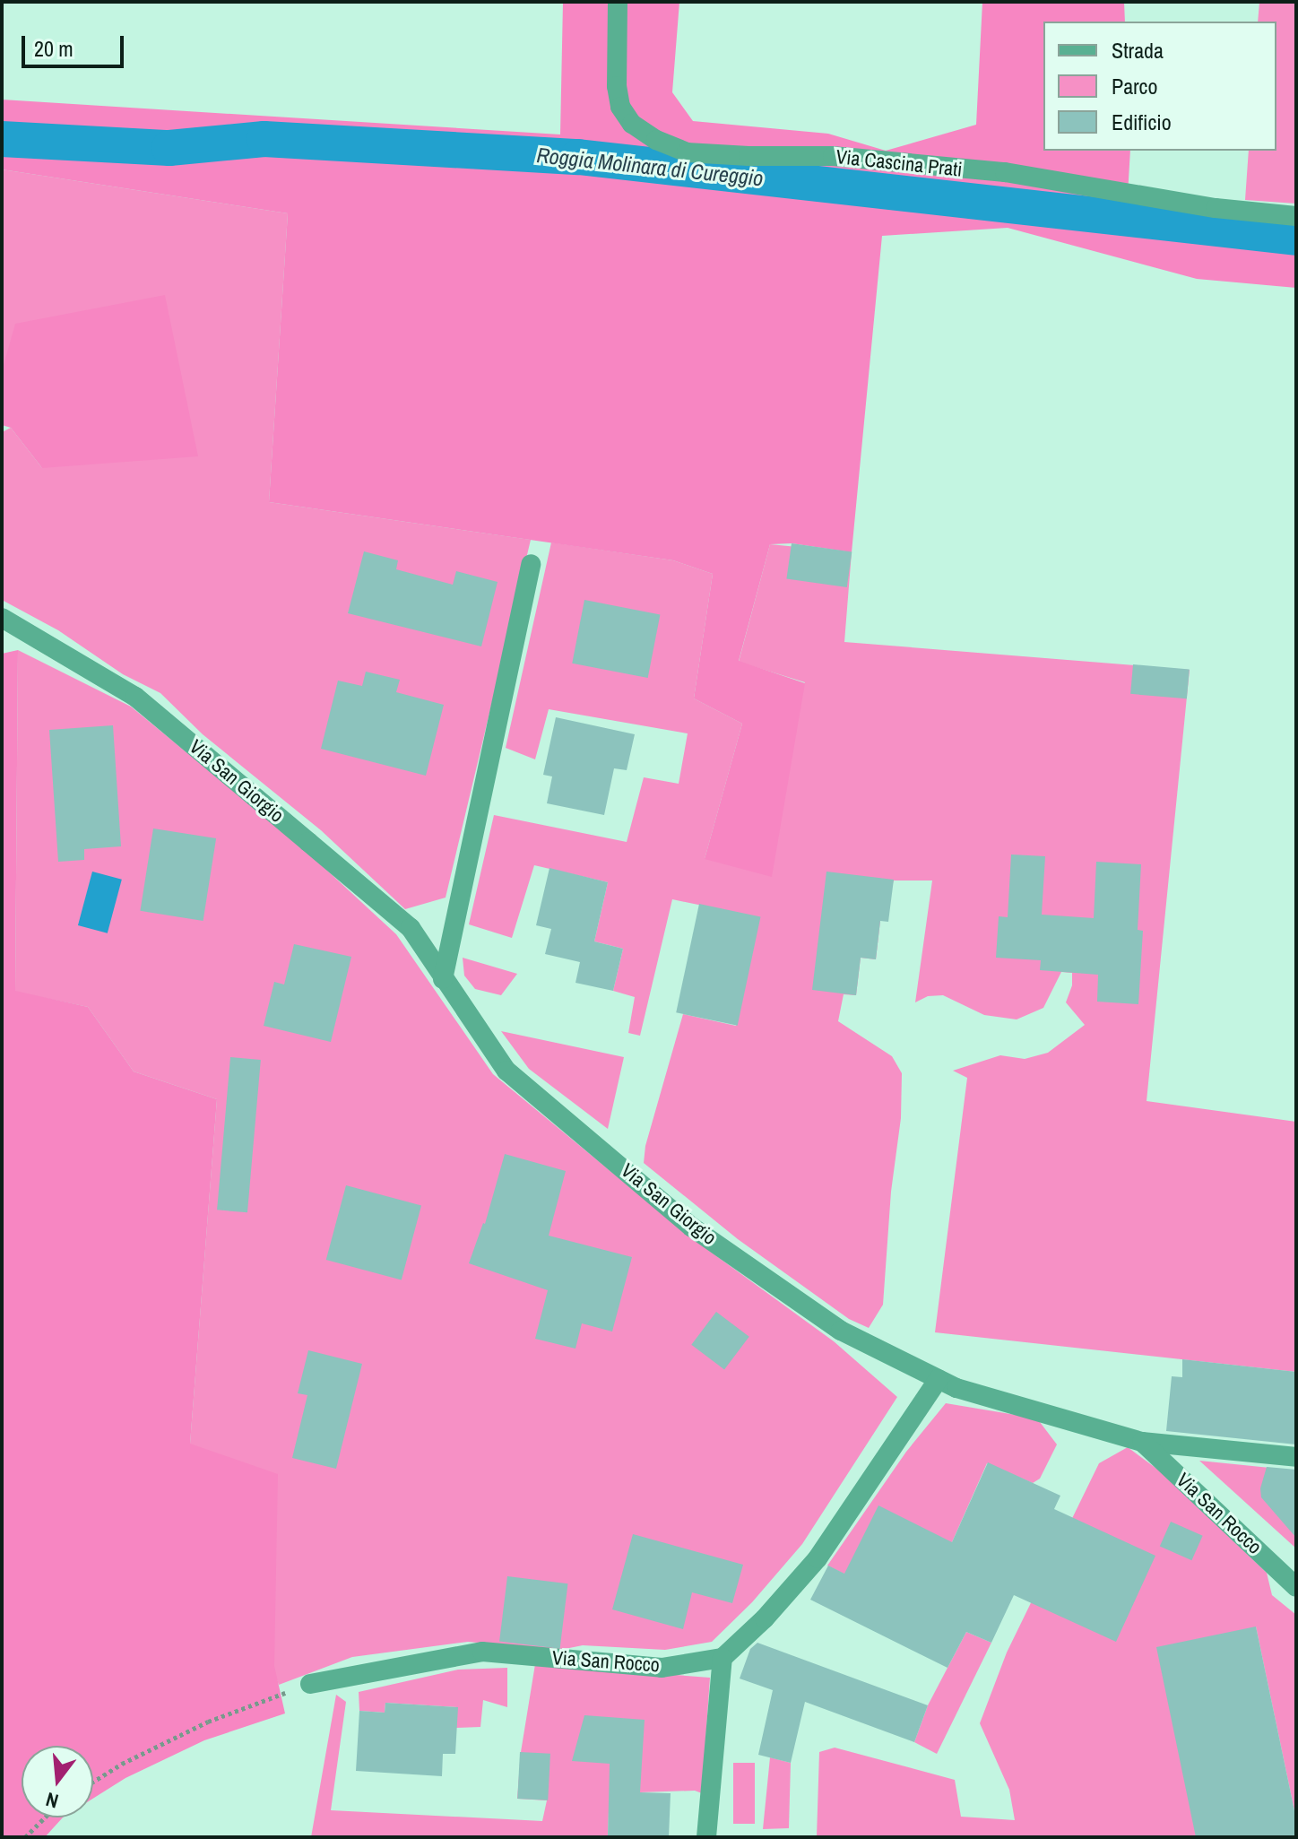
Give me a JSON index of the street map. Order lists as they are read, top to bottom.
{
  "streets": {
    "street": ["Via Cascina Prati", "Via San Giorgio", "Via San Rocco"]
  },
  "crossings": [
    ["Via San Giorgio", "Via San Rocco"]
  ],
  "water": ["Roggia Molinara di Cureggio"],
  "legend": ["Strada", "Parco", "Edificio"],
  "scale_bar": "20 m",
  "north": "bottom"
}
